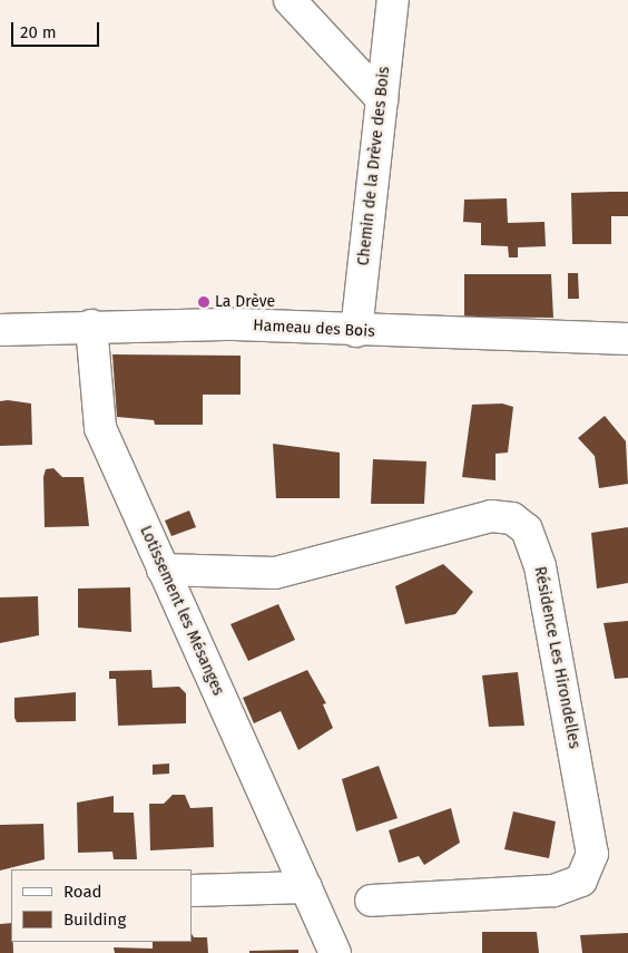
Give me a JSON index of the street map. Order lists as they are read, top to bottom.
{
  "streets": {
    "street": [
      "Chemin de la Drève des Bois",
      "Hameau des Bois",
      "Lotissement les Mésanges",
      "Résidence Les Hirondelles"
    ]
  },
  "crossings": [
    ["Chemin de la Drève des Bois", "Hameau des Bois"],
    ["Hameau des Bois", "Lotissement les Mésanges"],
    ["Lotissement les Mésanges", "Résidence Les Hirondelles"]
  ],
  "places": ["La Drève"],
  "legend": ["Road", "Building"],
  "scale_bar": "20 m"
}
